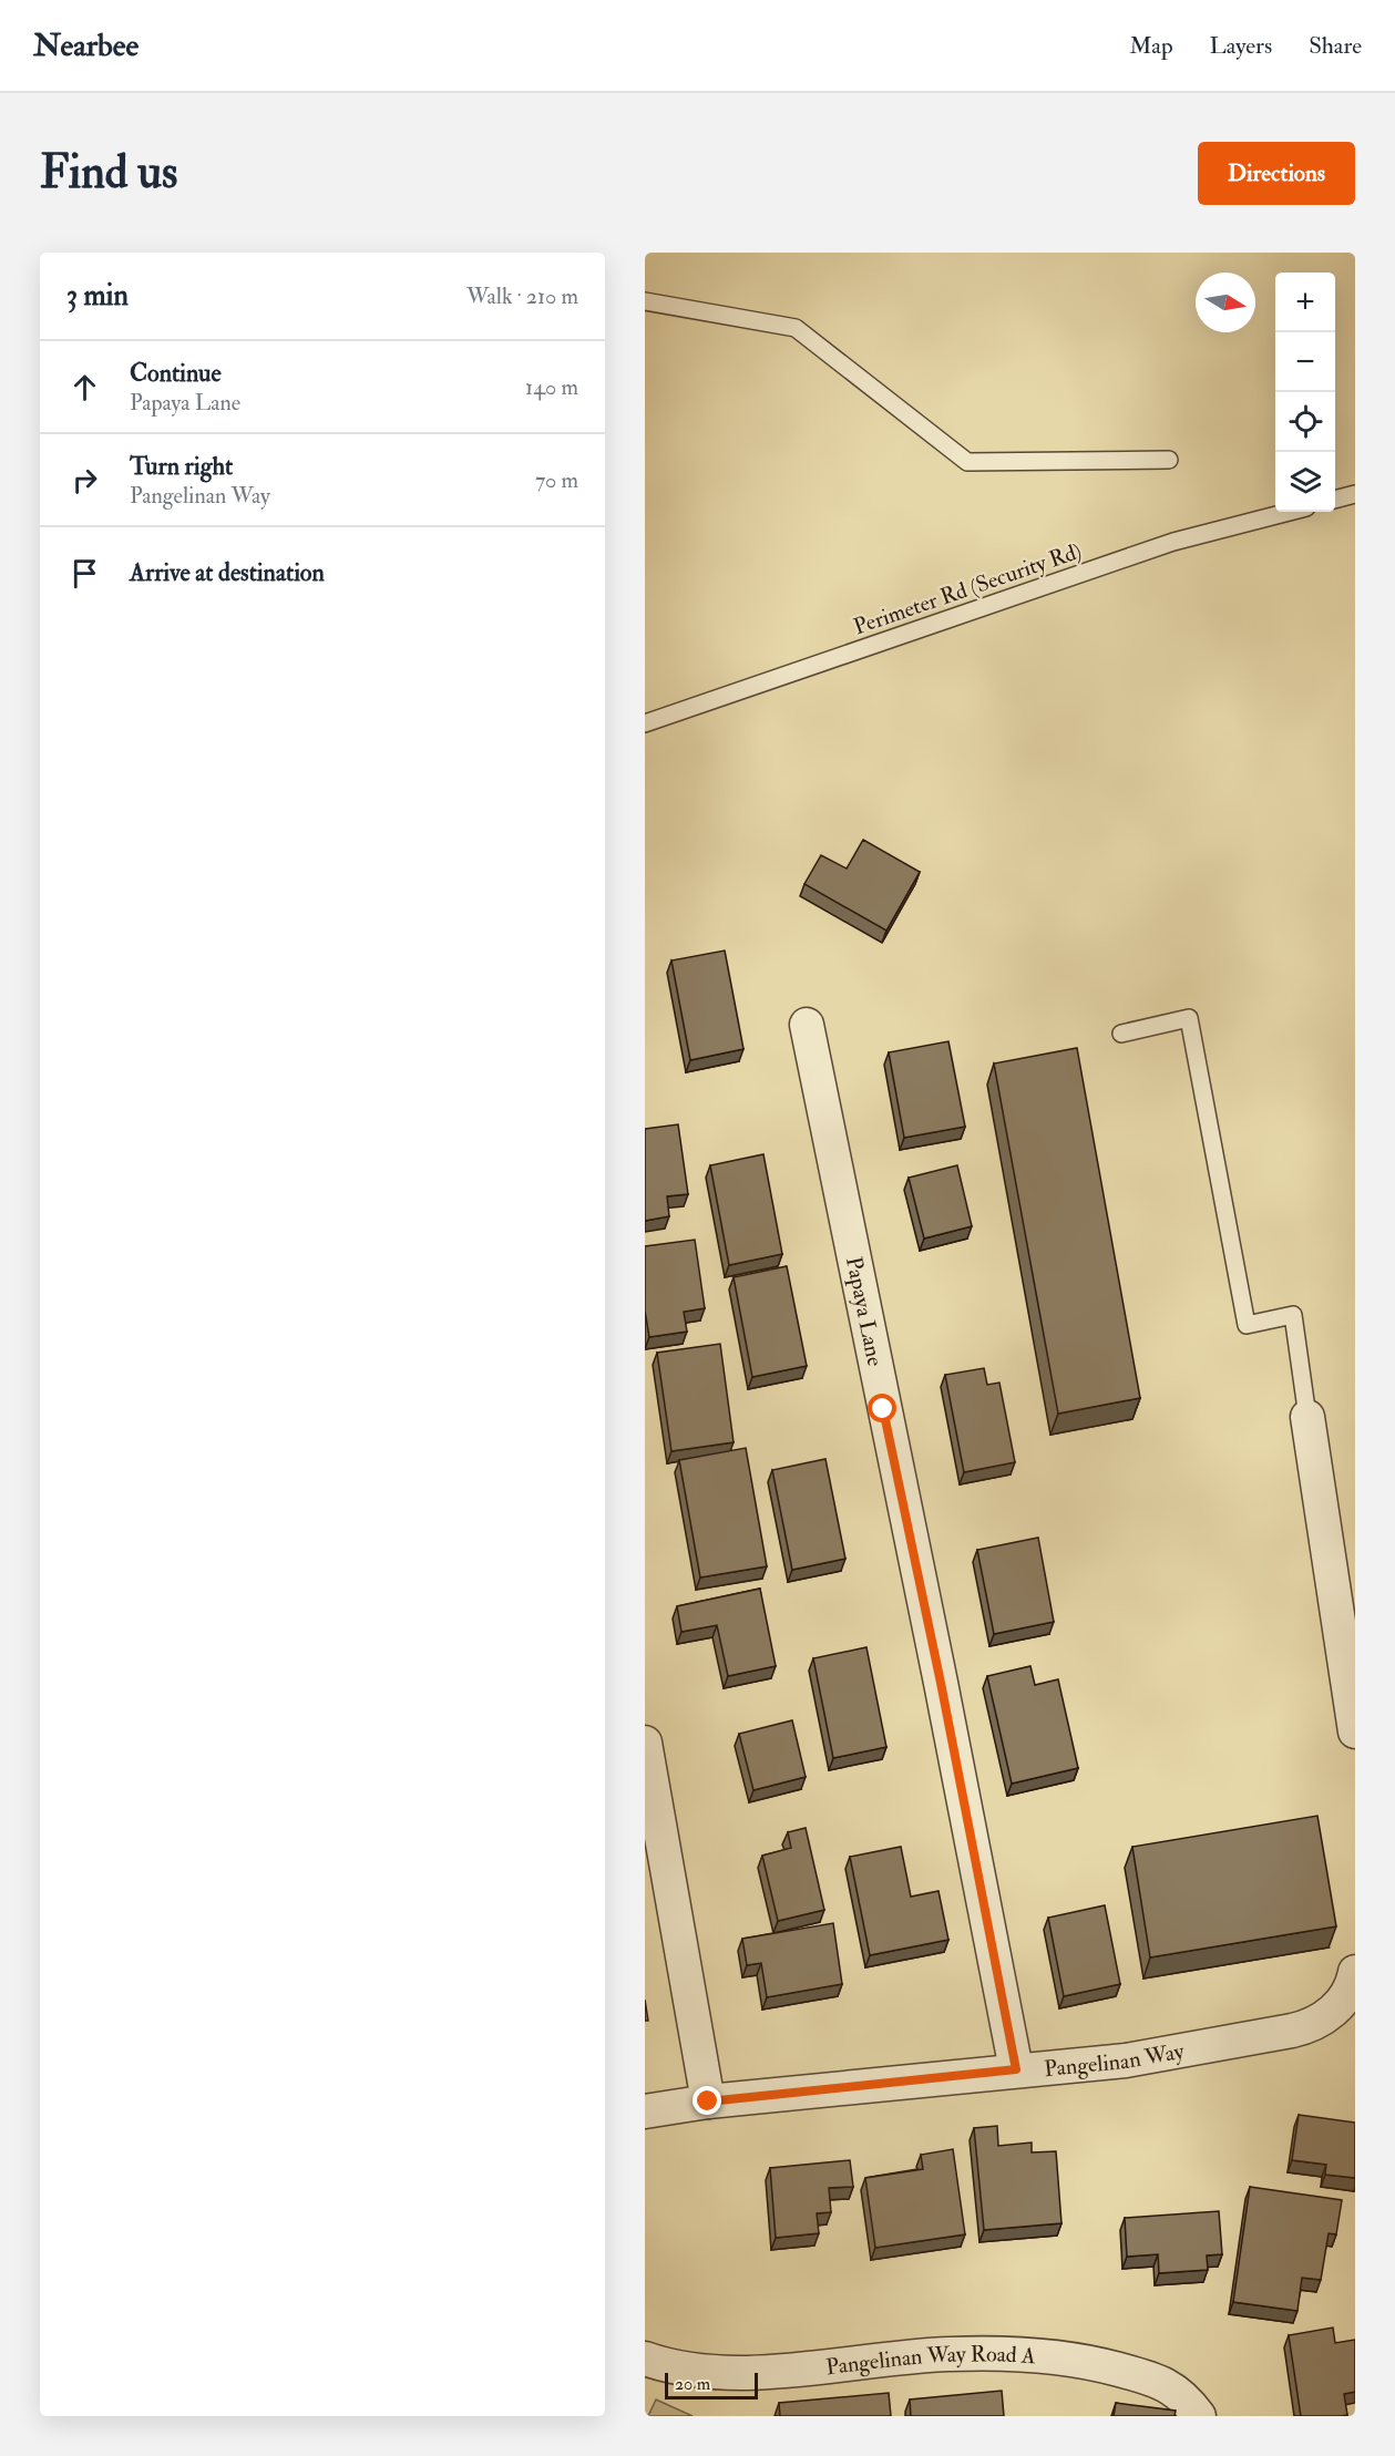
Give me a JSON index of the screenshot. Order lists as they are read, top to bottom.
{
  "streets": {
    "street": ["Papaya Lane", "Pangelinan Way", "Pangelinan Way Road A"],
    "lane": ["Perimeter Rd (Security Rd)"]
  },
  "crossings": [
    ["Papaya Lane", "Pangelinan Way"]
  ],
  "scale_bar": "20 m",
  "north": "right",
  "page": {
    "header": "Nearbee",
    "nav": ["Map", "Layers", "Share"],
    "buttons": "Directions",
    "title": "Find us",
    "heading": ["3 min", "Walk · 210 m"],
    "map_buttons": ["+", "−"],
    "list": [
      ["Continue", "Papaya Lane", "140 m"],
      ["Turn right", "Pangelinan Way", "70 m"],
      "Arrive at destination"
    ],
    "scale": "20 m"
  }
}
